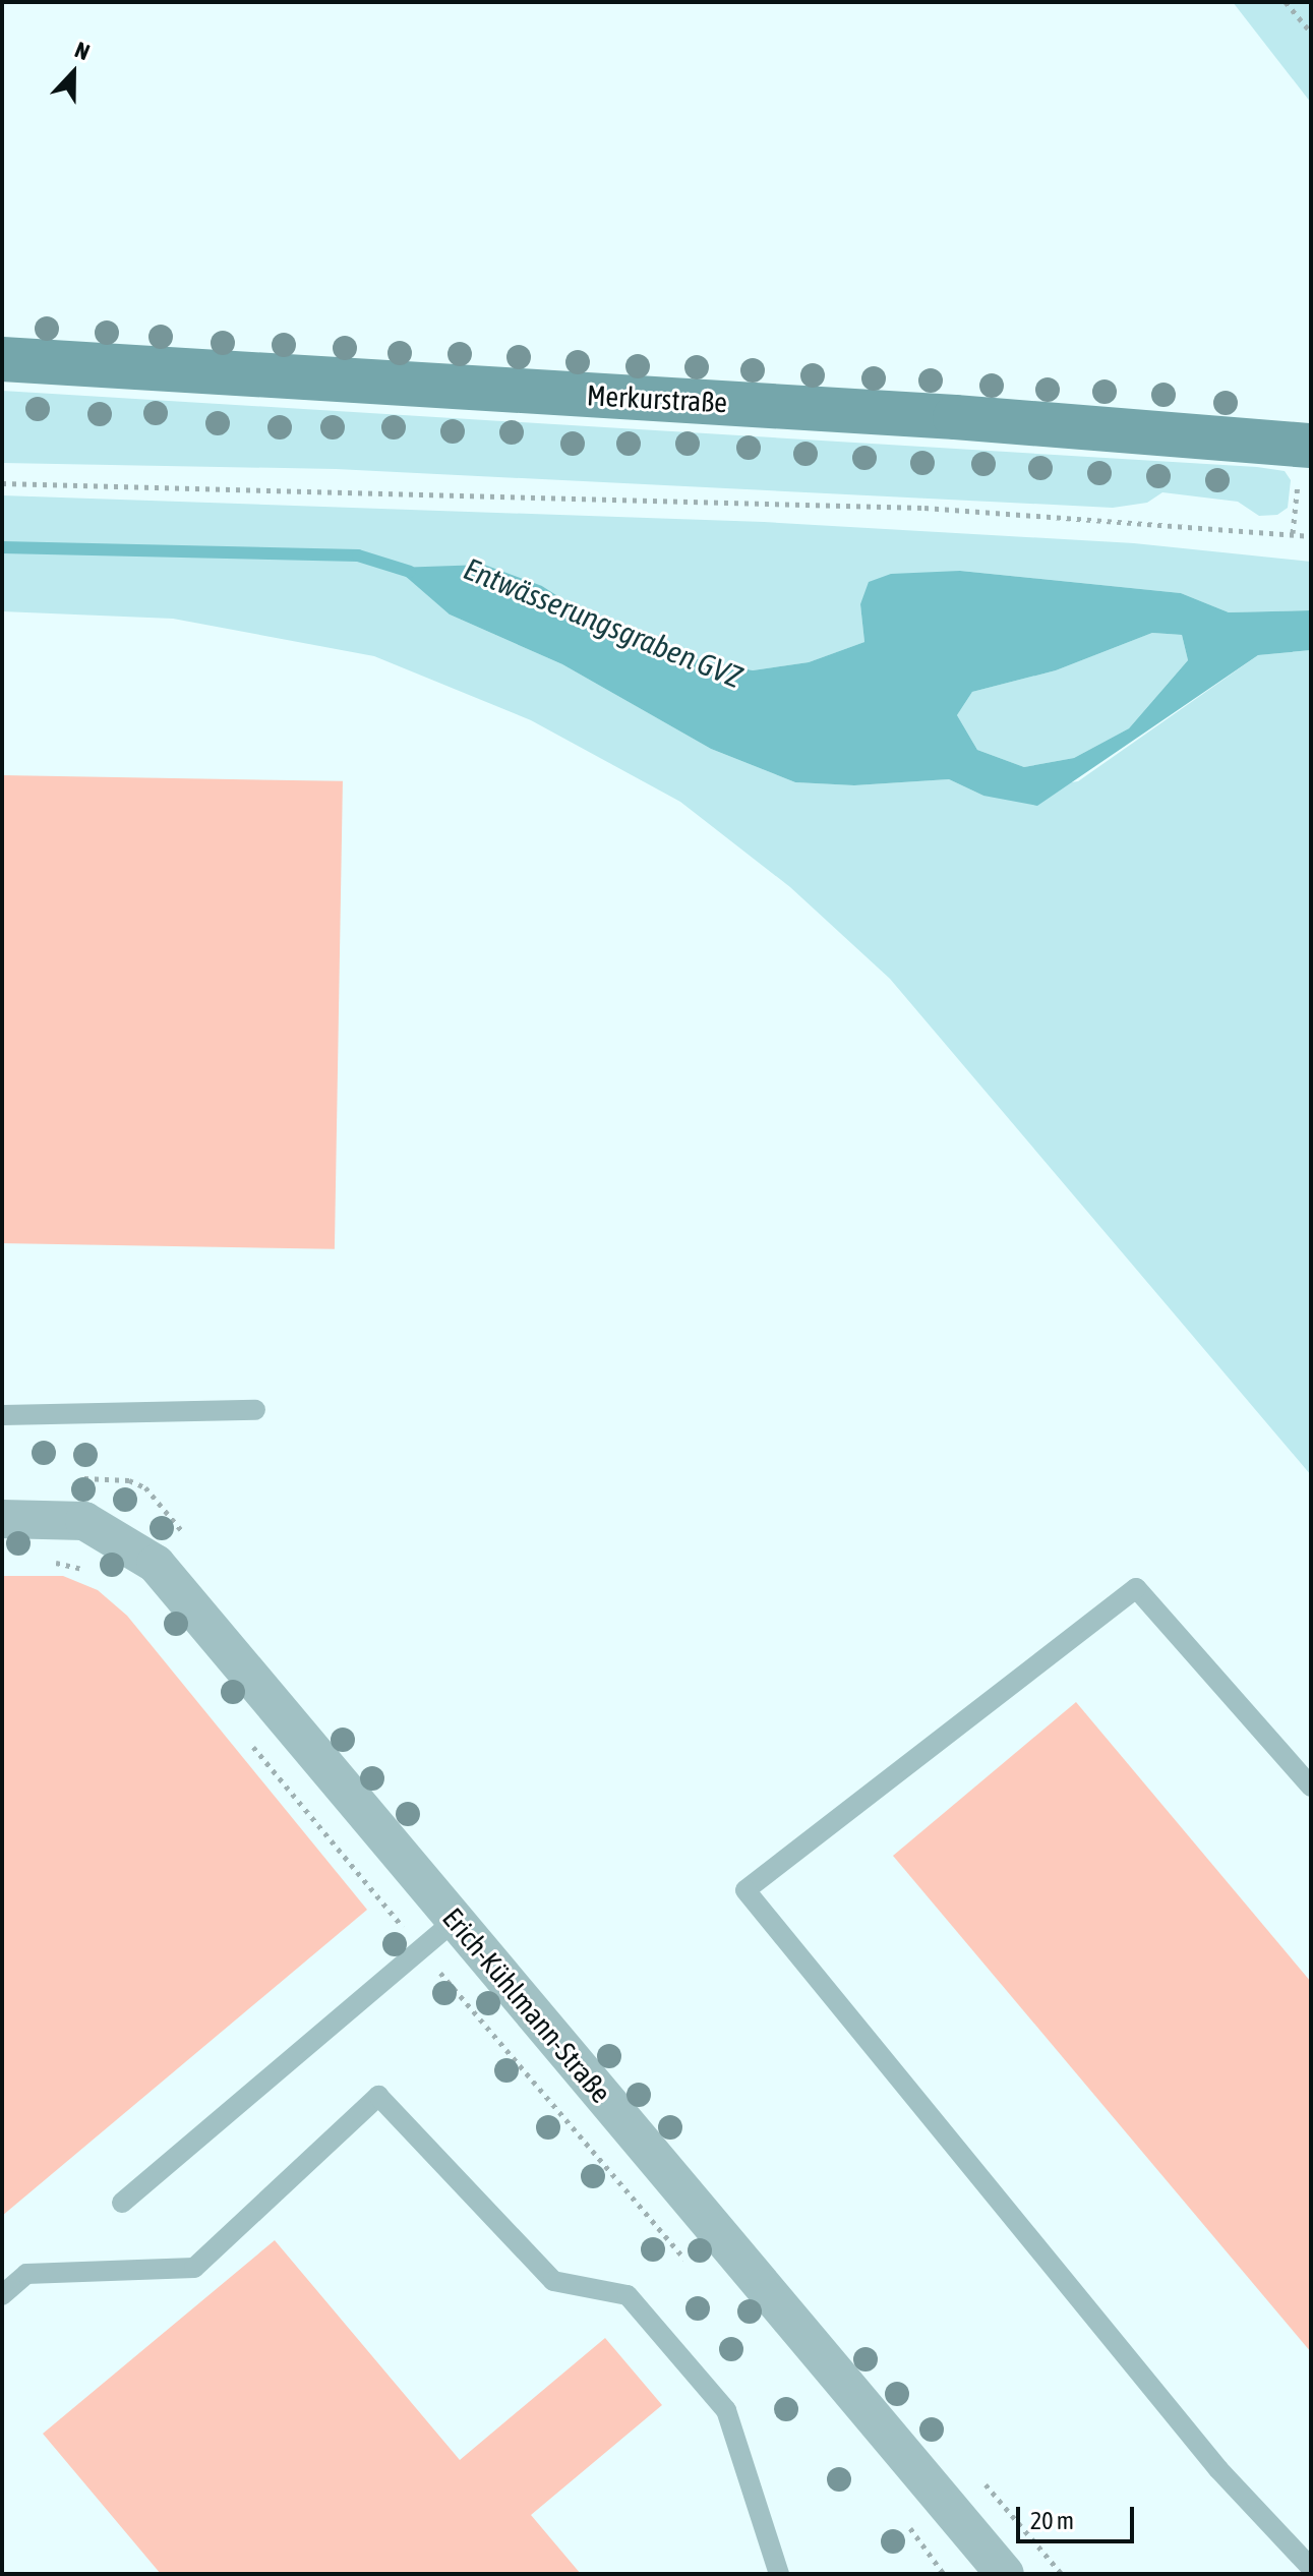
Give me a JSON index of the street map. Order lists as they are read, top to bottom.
{
  "streets": {
    "street": ["Merkurstraße", "Erich-Kühlmann-Straße"]
  },
  "water": ["Entwässerungsgraben GVZ"],
  "scale_bar": "20 m",
  "north": "top"
}
